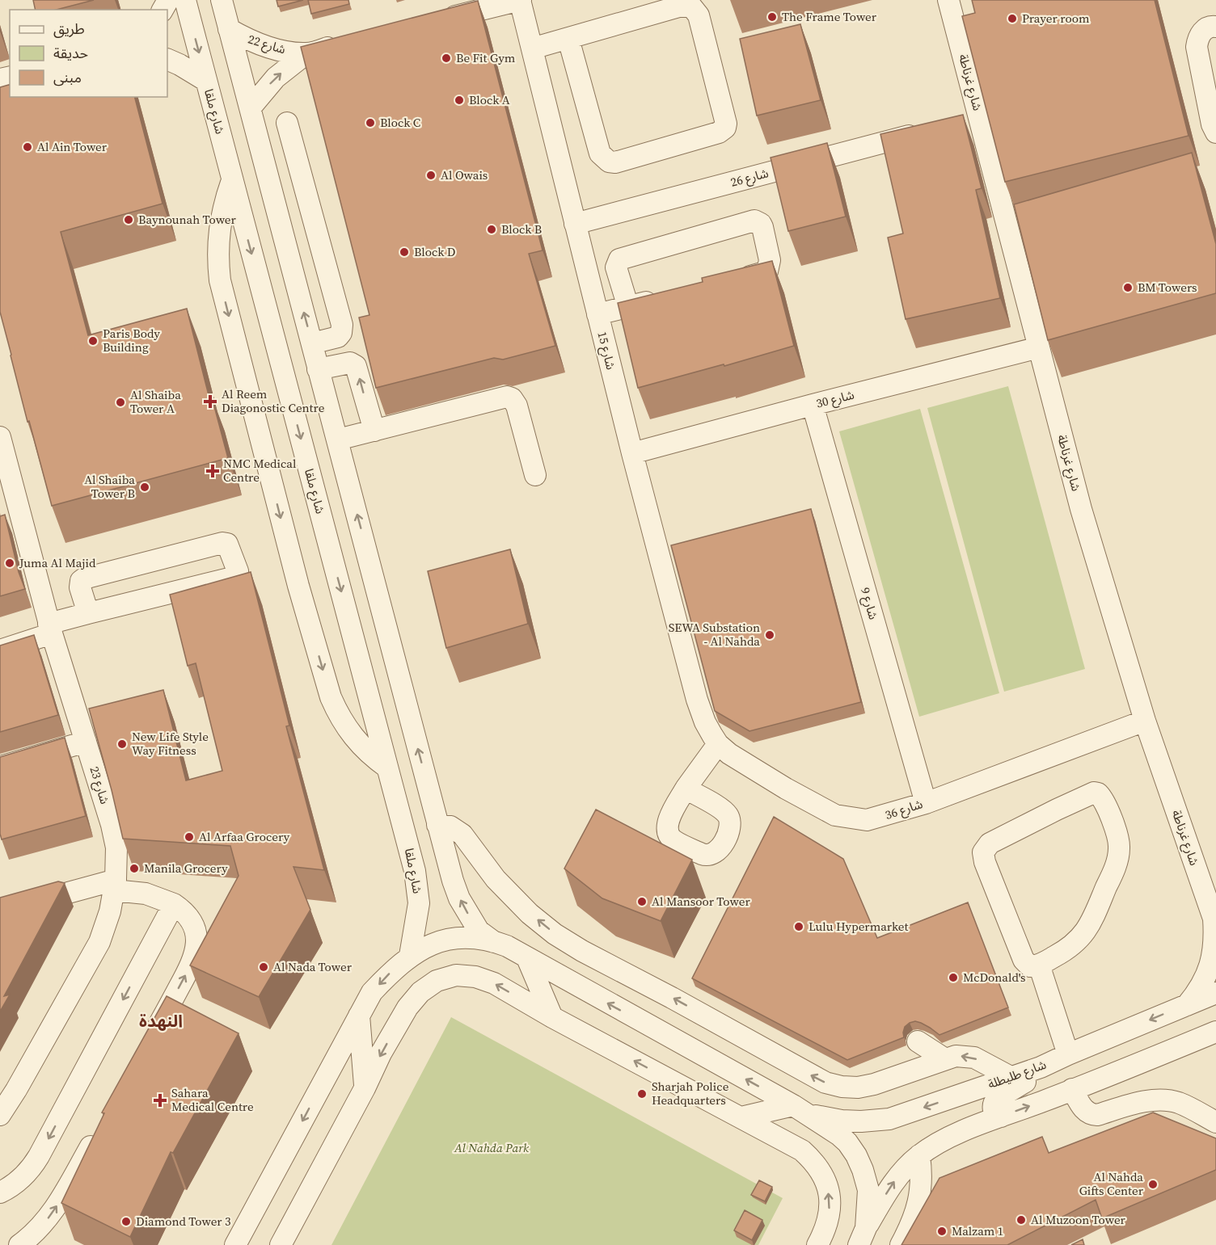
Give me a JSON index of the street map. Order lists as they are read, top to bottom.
{
  "streets": {
    "street": [
      "شارع 22",
      "شارع غرناطة",
      "شارع ملقا",
      "شارع 26",
      "شارع 15",
      "شارع 30",
      "شارع 9",
      "شارع 23",
      "شارع 36",
      "شارع طليطلة"
    ]
  },
  "crossings": [
    ["شارع غرناطة", "شارع 30"],
    ["شارع غرناطة", "شارع 36"],
    ["شارع غرناطة", "شارع طليطلة"],
    ["شارع 26", "شارع 15"],
    ["شارع 15", "شارع 30"],
    ["شارع 15", "شارع 36"],
    ["شارع 30", "شارع 9"],
    ["شارع 9", "شارع 36"]
  ],
  "one_way": ["شارع 22"],
  "districts": ["النهدة"],
  "parks": ["Al Nahda Park"],
  "places": {
    "other": [
      "The Frame Tower",
      "Prayer room",
      "Be Fit Gym",
      "Block A",
      "Block C",
      "Al Ain Tower",
      "Al Owais",
      "Baynounah Tower",
      "Block B",
      "Block D",
      "BM Towers",
      "Paris Body Building",
      "Al Shaiba Tower A",
      "Al Shaiba Tower B",
      "Juma Al Majid",
      "SEWA Substation - Al Nahda",
      "New Life Style Way Fitness",
      "Al Arfaa Grocery",
      "Manila Grocery",
      "Al Mansoor Tower",
      "Lulu Hypermarket",
      "Al Nada Tower",
      "McDonald's",
      "Sharjah Police Headquarters",
      "Al Nahda Gifts Center",
      "Al Muzoon Tower",
      "Diamond Tower 3",
      "Malzam 1"
    ],
    "health": ["Al Reem Diagonostic Centre", "NMC Medical Centre", "Sahara Medical Centre"]
  },
  "legend": ["طريق", "حديقة", "مبنى"]
}
